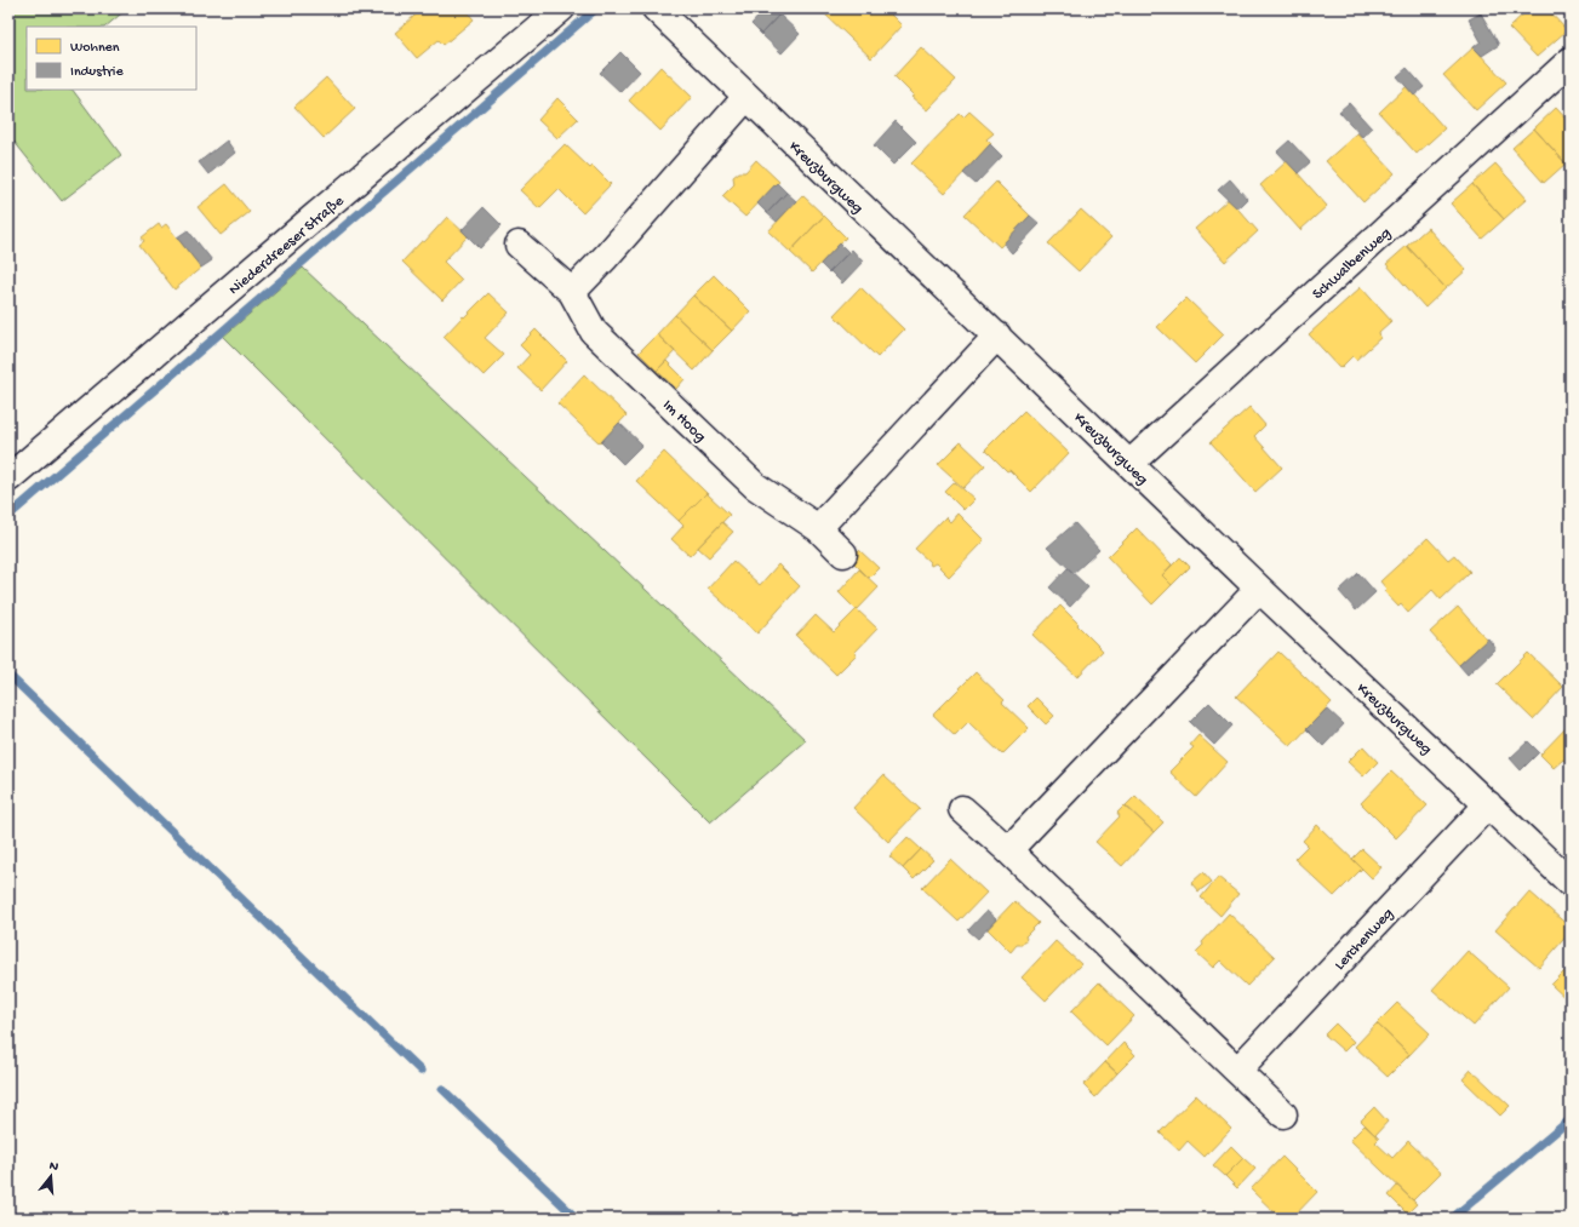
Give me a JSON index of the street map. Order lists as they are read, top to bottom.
{
  "streets": {
    "street": [
      "Kreuzburgweg",
      "Niederdreeser Straße",
      "Schwalbenweg",
      "Im Hoog",
      "Lerchenweg"
    ]
  },
  "crossings": [
    ["Kreuzburgweg", "Schwalbenweg"],
    ["Kreuzburgweg", "Lerchenweg"]
  ],
  "legend": ["Wohnen", "Industrie"],
  "north": "top"
}
